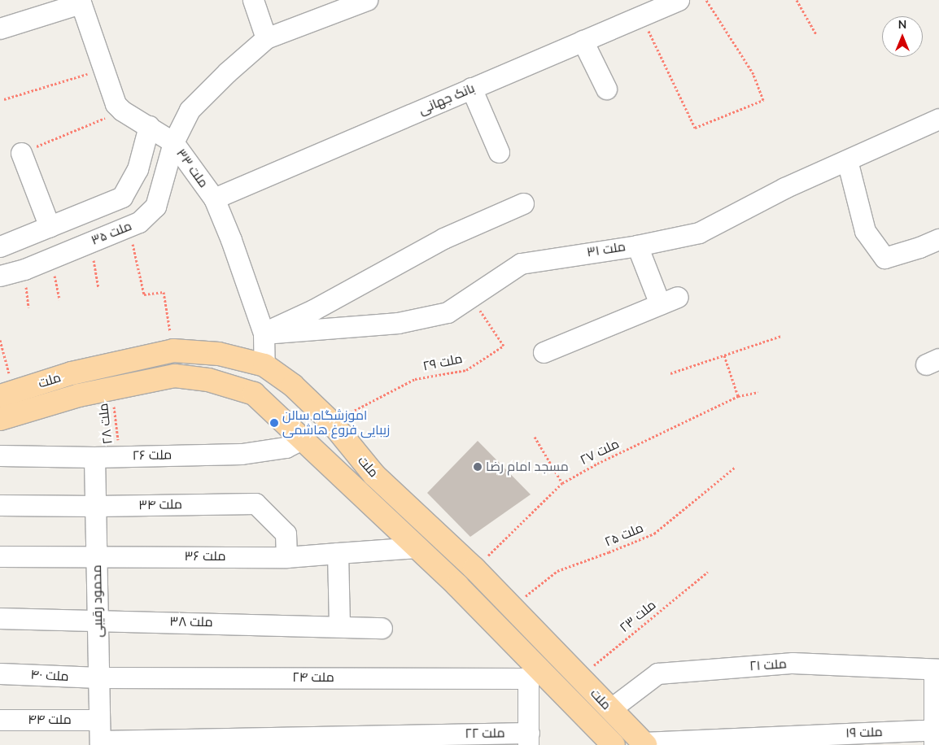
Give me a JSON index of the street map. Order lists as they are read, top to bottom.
{
  "streets": {
    "main road": ["ملت"],
    "street": [
      "بانک جهانی",
      "ملت ۳۳",
      "ملت ۳۵",
      "ملت ۳۱",
      "ملت ۲۶",
      "ملت ۳۴",
      "ملت ۳۶",
      "محمود رقیبی",
      "ملت ۳۸",
      "ملت ۲۱",
      "ملت ۴۰",
      "ملت ۲۴",
      "ملت ۴۴",
      "ملت ۱۹",
      "ملت ۲۲"
    ],
    "path": [
      "ملت ۲۹",
      "ملت ۲۸",
      "ملت ۲۷",
      "ملت ۲۵",
      "ملت ۲۳"
    ]
  },
  "crossings": [
    ["بانک جهانی", "ملت ۳۳"],
    ["ملت ۳۳", "ملت ۳۵"],
    ["ملت ۳۳", "ملت ۳۱"],
    ["ملت ۳۳", "ملت"],
    ["ملت ۳۱", "ملت ۲۹"],
    ["ملت ۲۹", "ملت"],
    ["ملت", "ملت ۲۸"],
    ["ملت", "ملت ۲۷"],
    ["ملت", "ملت ۲۶"],
    ["ملت", "ملت ۲۵"],
    ["ملت", "ملت ۳۶"],
    ["ملت", "ملت ۲۳"],
    ["ملت", "ملت ۲۱"],
    ["ملت", "ملت ۲۴"],
    ["ملت", "ملت ۱۹"],
    ["ملت ۲۸", "ملت ۲۶"],
    ["ملت ۲۶", "محمود رقیبی"],
    ["ملت ۳۴", "ملت ۳۶"],
    ["ملت ۳۴", "محمود رقیبی"],
    ["ملت ۳۶", "محمود رقیبی"],
    ["محمود رقیبی", "ملت ۳۸"],
    ["محمود رقیبی", "ملت ۴۰"],
    ["محمود رقیبی", "ملت ۲۴"],
    ["محمود رقیبی", "ملت ۴۴"],
    ["محمود رقیبی", "ملت ۲۲"],
    ["ملت ۴۰", "ملت ۲۴"]
  ],
  "places": ["اموزشگاه سالن زیبایی فروغ هاشمی", "مسجد امام رضا"],
  "north": "top"
}
